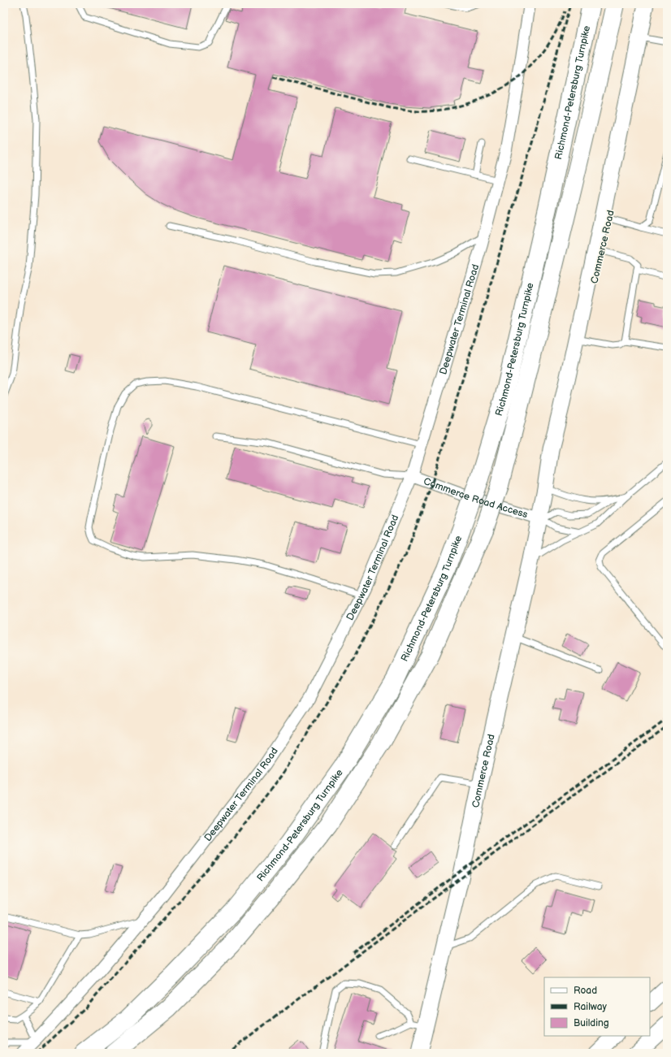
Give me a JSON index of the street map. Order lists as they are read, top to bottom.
{
  "streets": {
    "highway": ["Richmond-Petersburg Turnpike"],
    "main road": ["Commerce Road"],
    "street": ["Deepwater Terminal Road", "Commerce Road Access"]
  },
  "crossings": [
    ["Commerce Road", "Commerce Road Access"],
    ["Deepwater Terminal Road", "Commerce Road Access"]
  ],
  "legend": ["Road", "Railway", "Building"]
}
